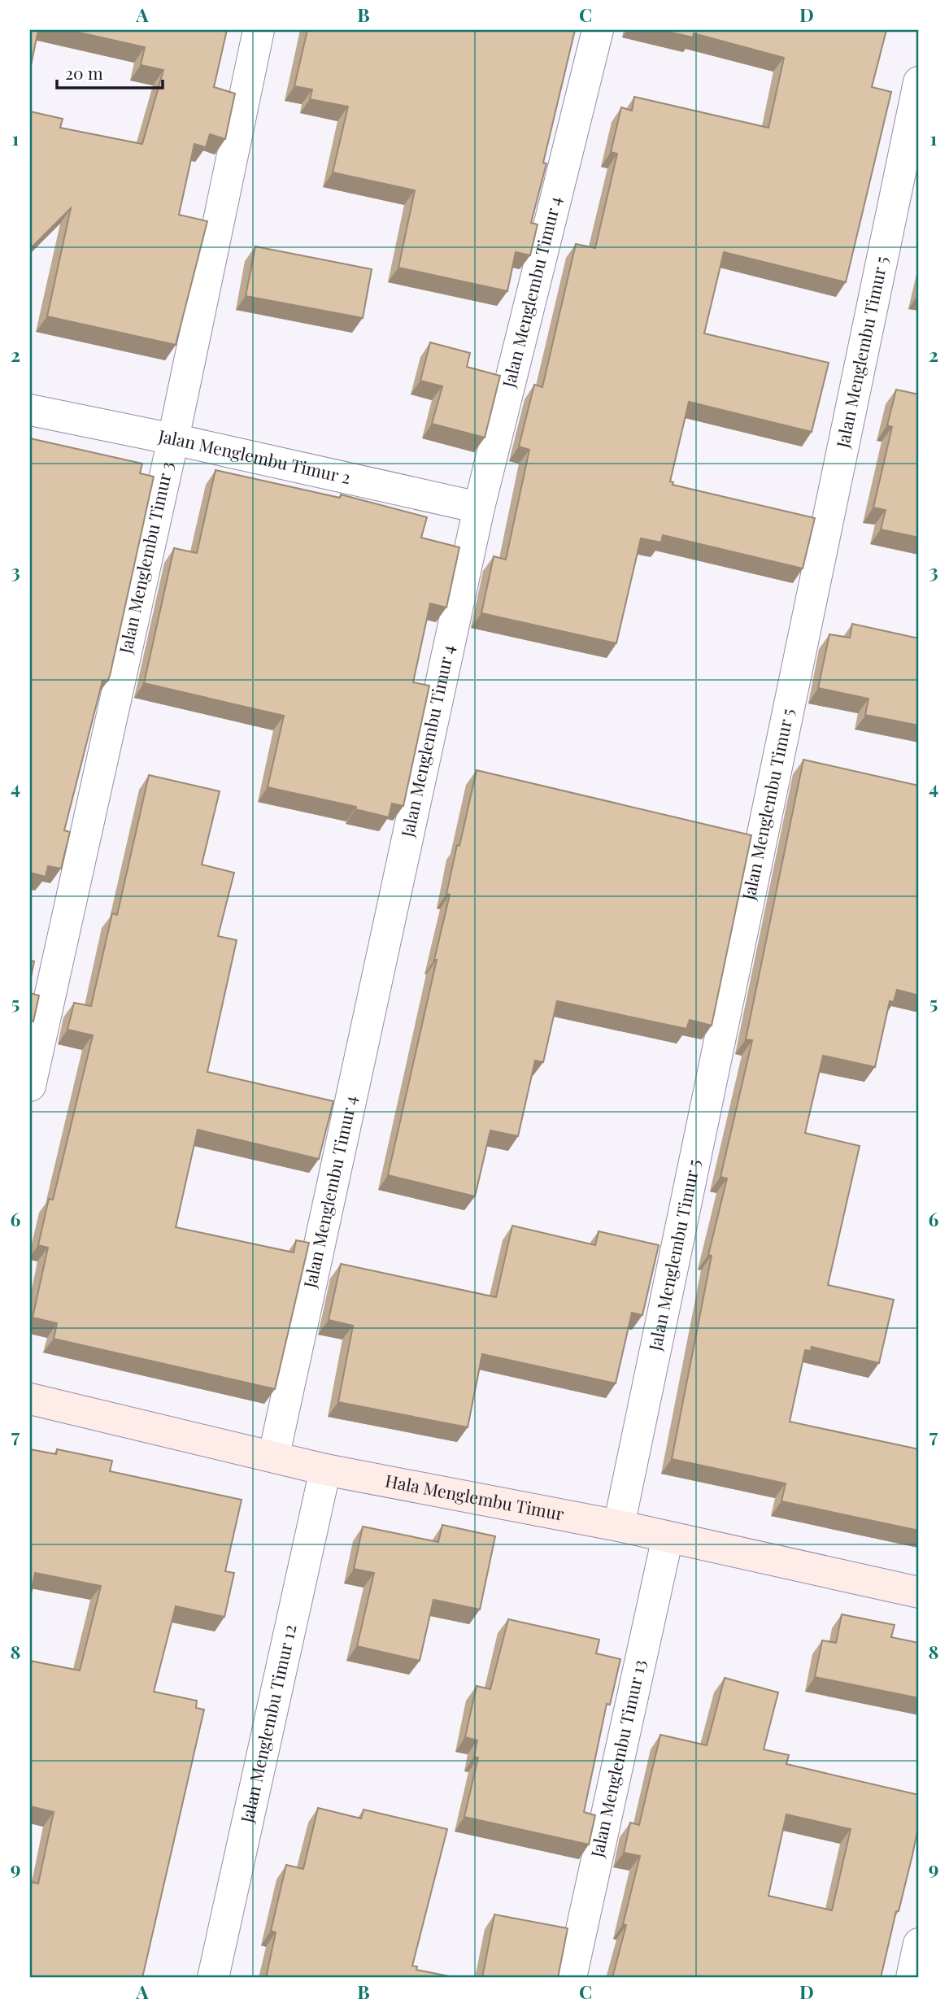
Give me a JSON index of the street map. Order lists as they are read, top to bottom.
{
  "streets": {
    "street": [
      "Jalan Menglembu Timur 4",
      "Jalan Menglembu Timur 5",
      "Jalan Menglembu Timur 2",
      "Jalan Menglembu Timur 3",
      "Hala Menglembu Timur",
      "Jalan Menglembu Timur 12",
      "Jalan Menglembu Timur 13"
    ]
  },
  "crossings": [
    ["Jalan Menglembu Timur 4", "Jalan Menglembu Timur 2"],
    ["Jalan Menglembu Timur 4", "Hala Menglembu Timur"],
    ["Jalan Menglembu Timur 5", "Hala Menglembu Timur"],
    ["Jalan Menglembu Timur 2", "Jalan Menglembu Timur 3"],
    ["Hala Menglembu Timur", "Jalan Menglembu Timur 12"],
    ["Hala Menglembu Timur", "Jalan Menglembu Timur 13"]
  ],
  "scale_bar": "20 m",
  "grid": {
    "columns": [
      "A",
      "B",
      "C",
      "D"
    ],
    "rows": [
      "1",
      "2",
      "3",
      "4",
      "5",
      "6",
      "7",
      "8",
      "9"
    ]
  }
}
